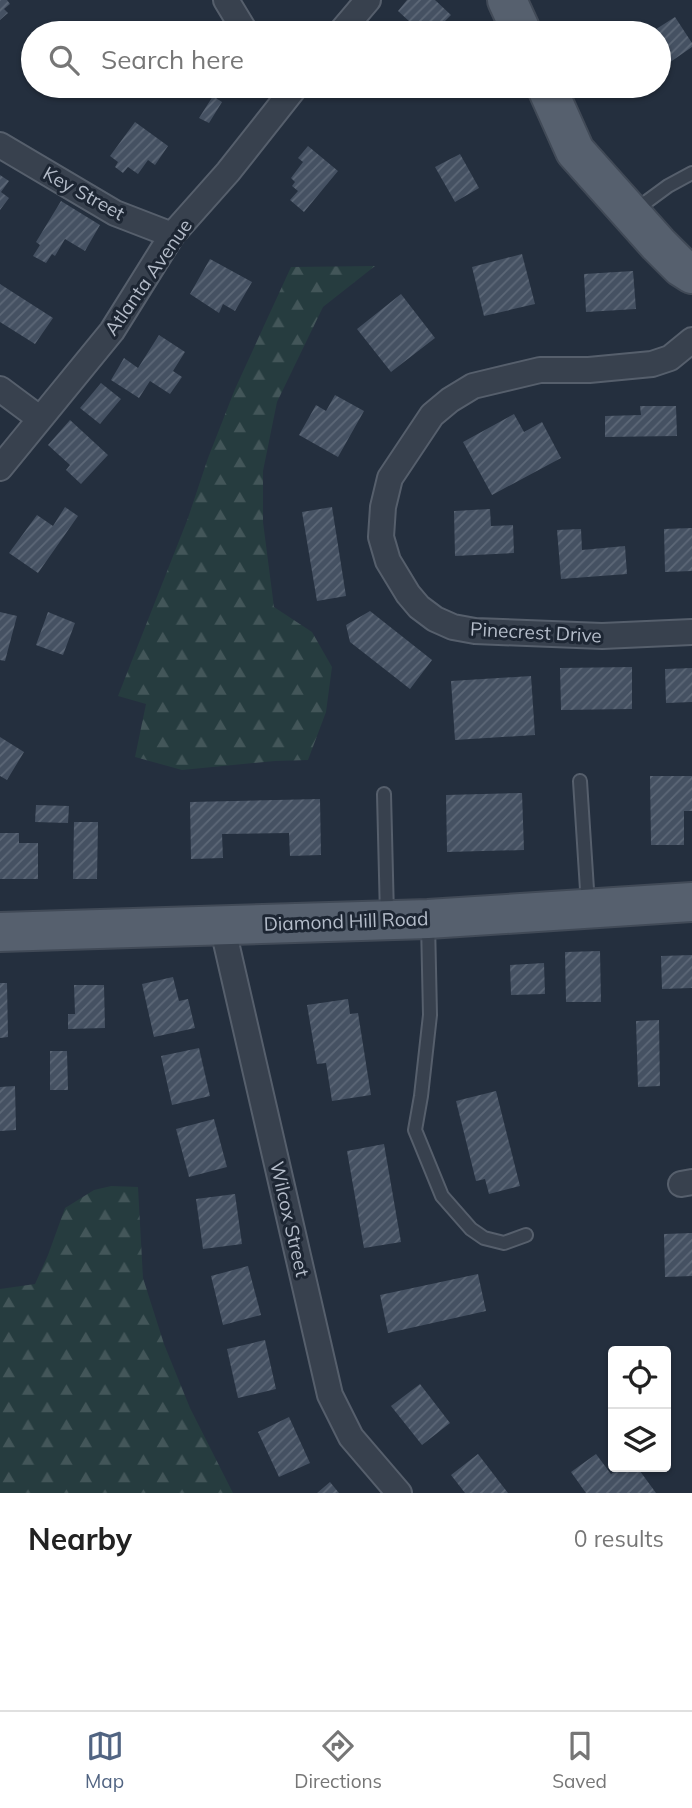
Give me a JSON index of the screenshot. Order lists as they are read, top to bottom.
{
  "streets": {
    "main road": ["Diamond Hill Road"],
    "street": [
      "Key Street",
      "Atlanta Avenue",
      "Pinecrest Drive",
      "Wilcox Street"
    ]
  },
  "crossings": [
    ["Key Street", "Atlanta Avenue"],
    ["Diamond Hill Road", "Wilcox Street"]
  ],
  "page": {
    "search": "Search here",
    "heading": ["Nearby", "0 results"],
    "nav": ["Map", "Directions", "Saved"]
  }
}
